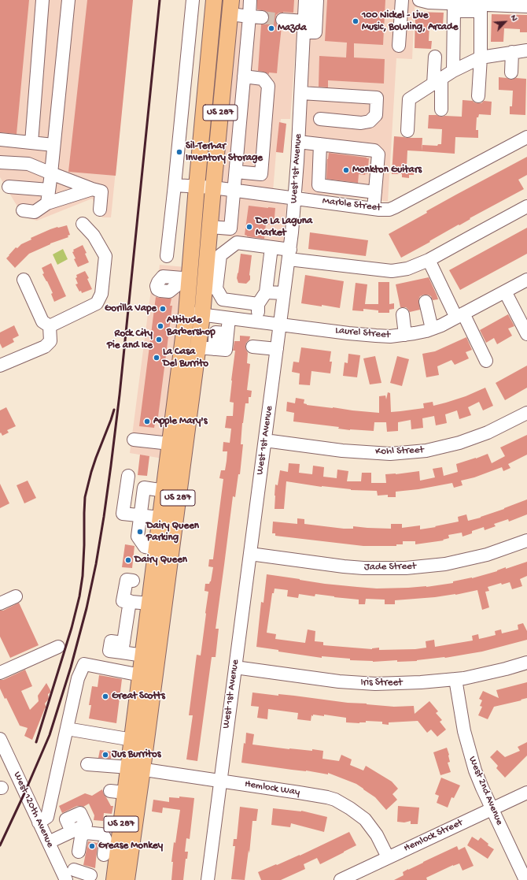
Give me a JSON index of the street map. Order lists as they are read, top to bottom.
{
  "streets": {
    "main road": ["US 287"],
    "street": [
      "West 1st Avenue",
      "Marble Street",
      "Laurel Street",
      "Kohl Street",
      "Jade Street",
      "Iris Street",
      "Hemlock Way",
      "West 2nd Avenue",
      "West 120th Avenue",
      "Hemlock Street"
    ]
  },
  "crossings": [
    ["US 287", "Marble Street"],
    ["US 287", "Laurel Street"],
    ["US 287", "Hemlock Way"],
    ["West 1st Avenue", "Marble Street"],
    ["West 1st Avenue", "Laurel Street"],
    ["West 1st Avenue", "Kohl Street"],
    ["West 1st Avenue", "Jade Street"],
    ["West 1st Avenue", "Iris Street"],
    ["West 1st Avenue", "Hemlock Way"],
    ["Iris Street", "West 2nd Avenue"],
    ["Hemlock Way", "Hemlock Street"],
    ["West 2nd Avenue", "Hemlock Street"]
  ],
  "places": [
    "100 Nickel - Live Music, Bowling, Arcade",
    "Mazda",
    "Sil-Terhar Inventory Storage",
    "Monkton Guitars",
    "De La Laguna Market",
    "Gorilla Vape",
    "Altitude Barbershop",
    "Rock City Pie and Ice",
    "La Casa Del Burrito",
    "Apple Mary's",
    "Dairy Queen Parking",
    "Dairy Queen",
    "Great Scotts",
    "Jus Burritos",
    "Grease Monkey"
  ],
  "north": "top right"
}
